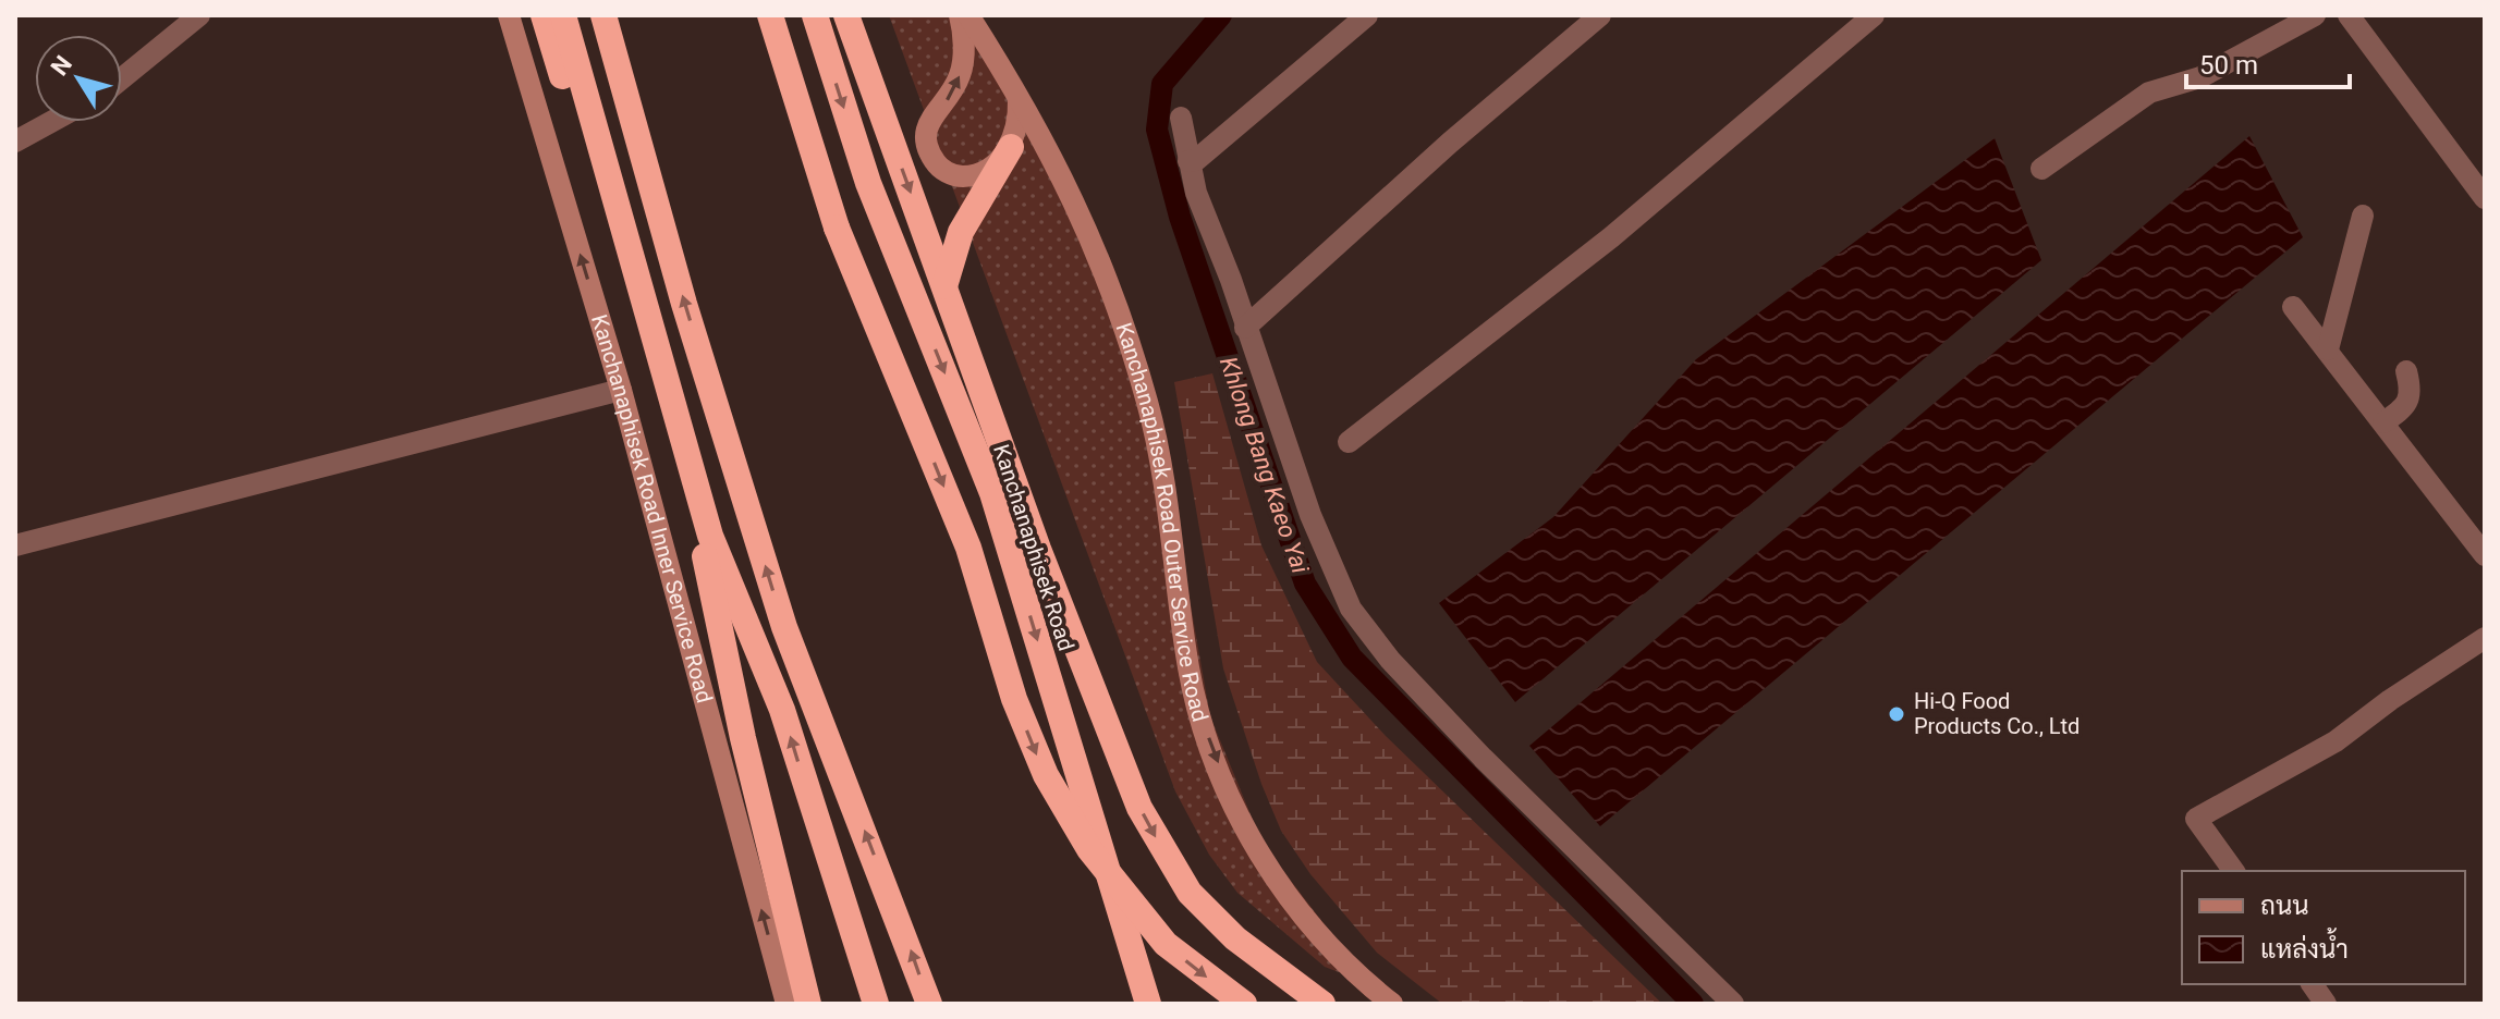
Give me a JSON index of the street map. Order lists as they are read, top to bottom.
{
  "streets": {
    "highway": ["Kanchanaphisek Road"],
    "main road": ["Kanchanaphisek Road Inner Service Road", "Kanchanaphisek Road Outer Service Road"]
  },
  "one_way": ["Kanchanaphisek Road Inner Service Road", "Kanchanaphisek Road Outer Service Road"],
  "water": ["Khlong Bang Kaeo Yai"],
  "places": ["Hi-Q Food Products Co., Ltd"],
  "legend": ["ถนน", "แหล่งน้ำ"],
  "scale_bar": "50 m",
  "north": "top left"
}
